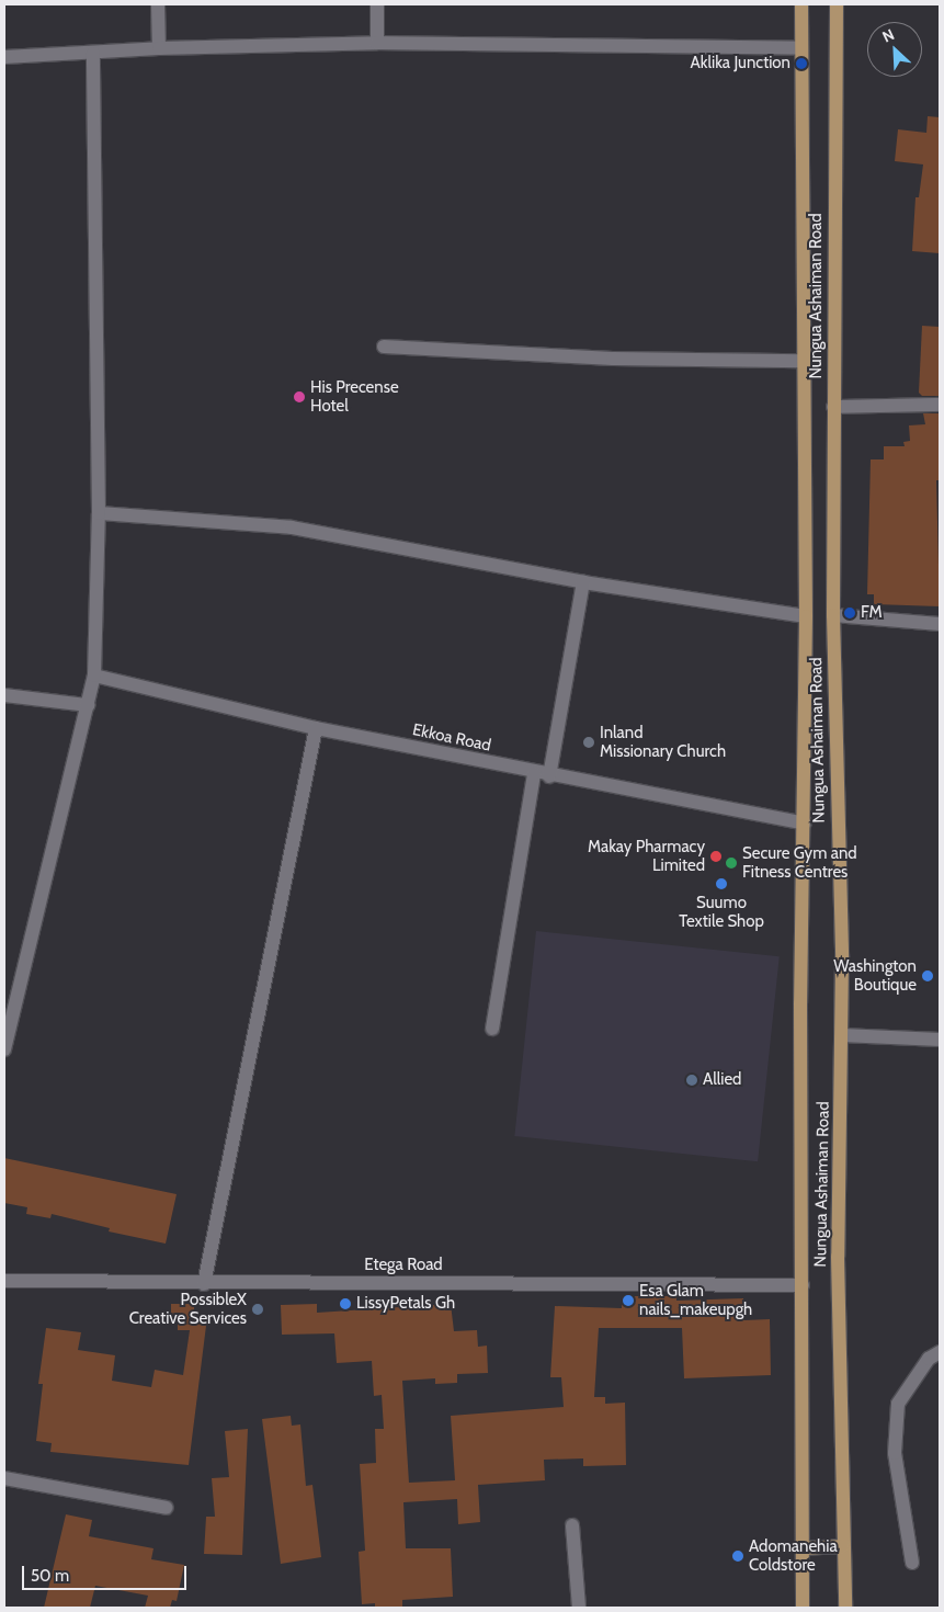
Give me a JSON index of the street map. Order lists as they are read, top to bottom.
{
  "streets": {
    "main road": ["Nungua Ashaiman Road"],
    "street": ["Ekkoa Road", "Etega Road"]
  },
  "crossings": [
    ["Nungua Ashaiman Road", "Ekkoa Road"],
    ["Nungua Ashaiman Road", "Etega Road"]
  ],
  "places": [
    "Aklika Junction",
    "His Precense Hotel",
    "FM",
    "Inland Missionary Church",
    "Makay Pharmacy Limited",
    "Secure Gym and Fitness Centres",
    "Suumo Textile Shop",
    "Washington Boutique",
    "Allied",
    "Esa Glam nails_makeupgh",
    "LissyPetals Gh",
    "PossibleX Creative Services",
    "Adomanehia Coldstore"
  ],
  "scale_bar": "50 m",
  "north": "top left"
}
